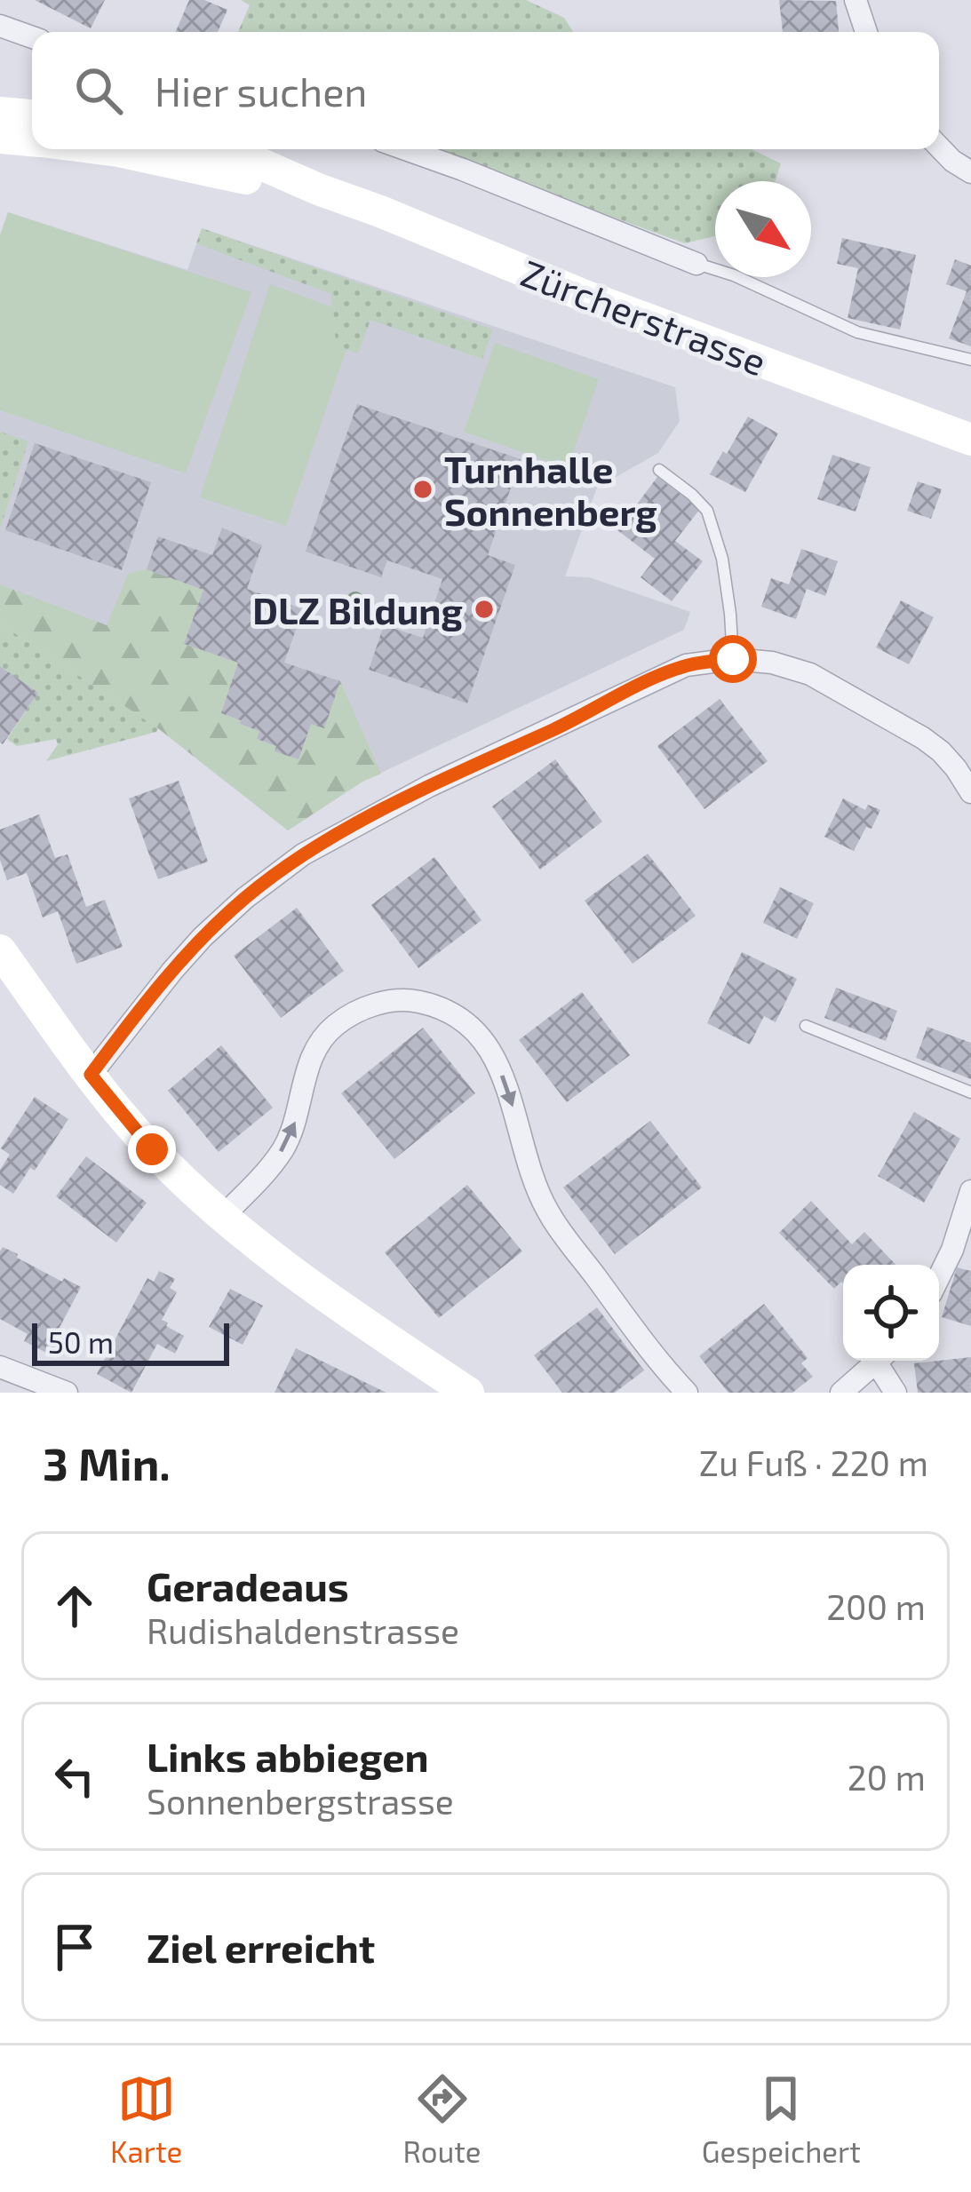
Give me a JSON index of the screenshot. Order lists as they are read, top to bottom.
{
  "streets": {
    "main road": ["Zürcherstrasse"]
  },
  "places": ["Turnhalle Sonnenberg", "DLZ Bildung"],
  "scale_bar": "50 m",
  "north": "bottom right",
  "page": {
    "search": "Hier suchen",
    "scale": "50 m",
    "heading": ["3 Min.", "Zu Fuß · 220 m"],
    "list": [
      ["Geradeaus", "Rudishaldenstrasse", "200 m"],
      ["Links abbiegen", "Sonnenbergstrasse", "20 m"],
      "Ziel erreicht"
    ],
    "nav": ["Karte", "Route", "Gespeichert"]
  }
}
